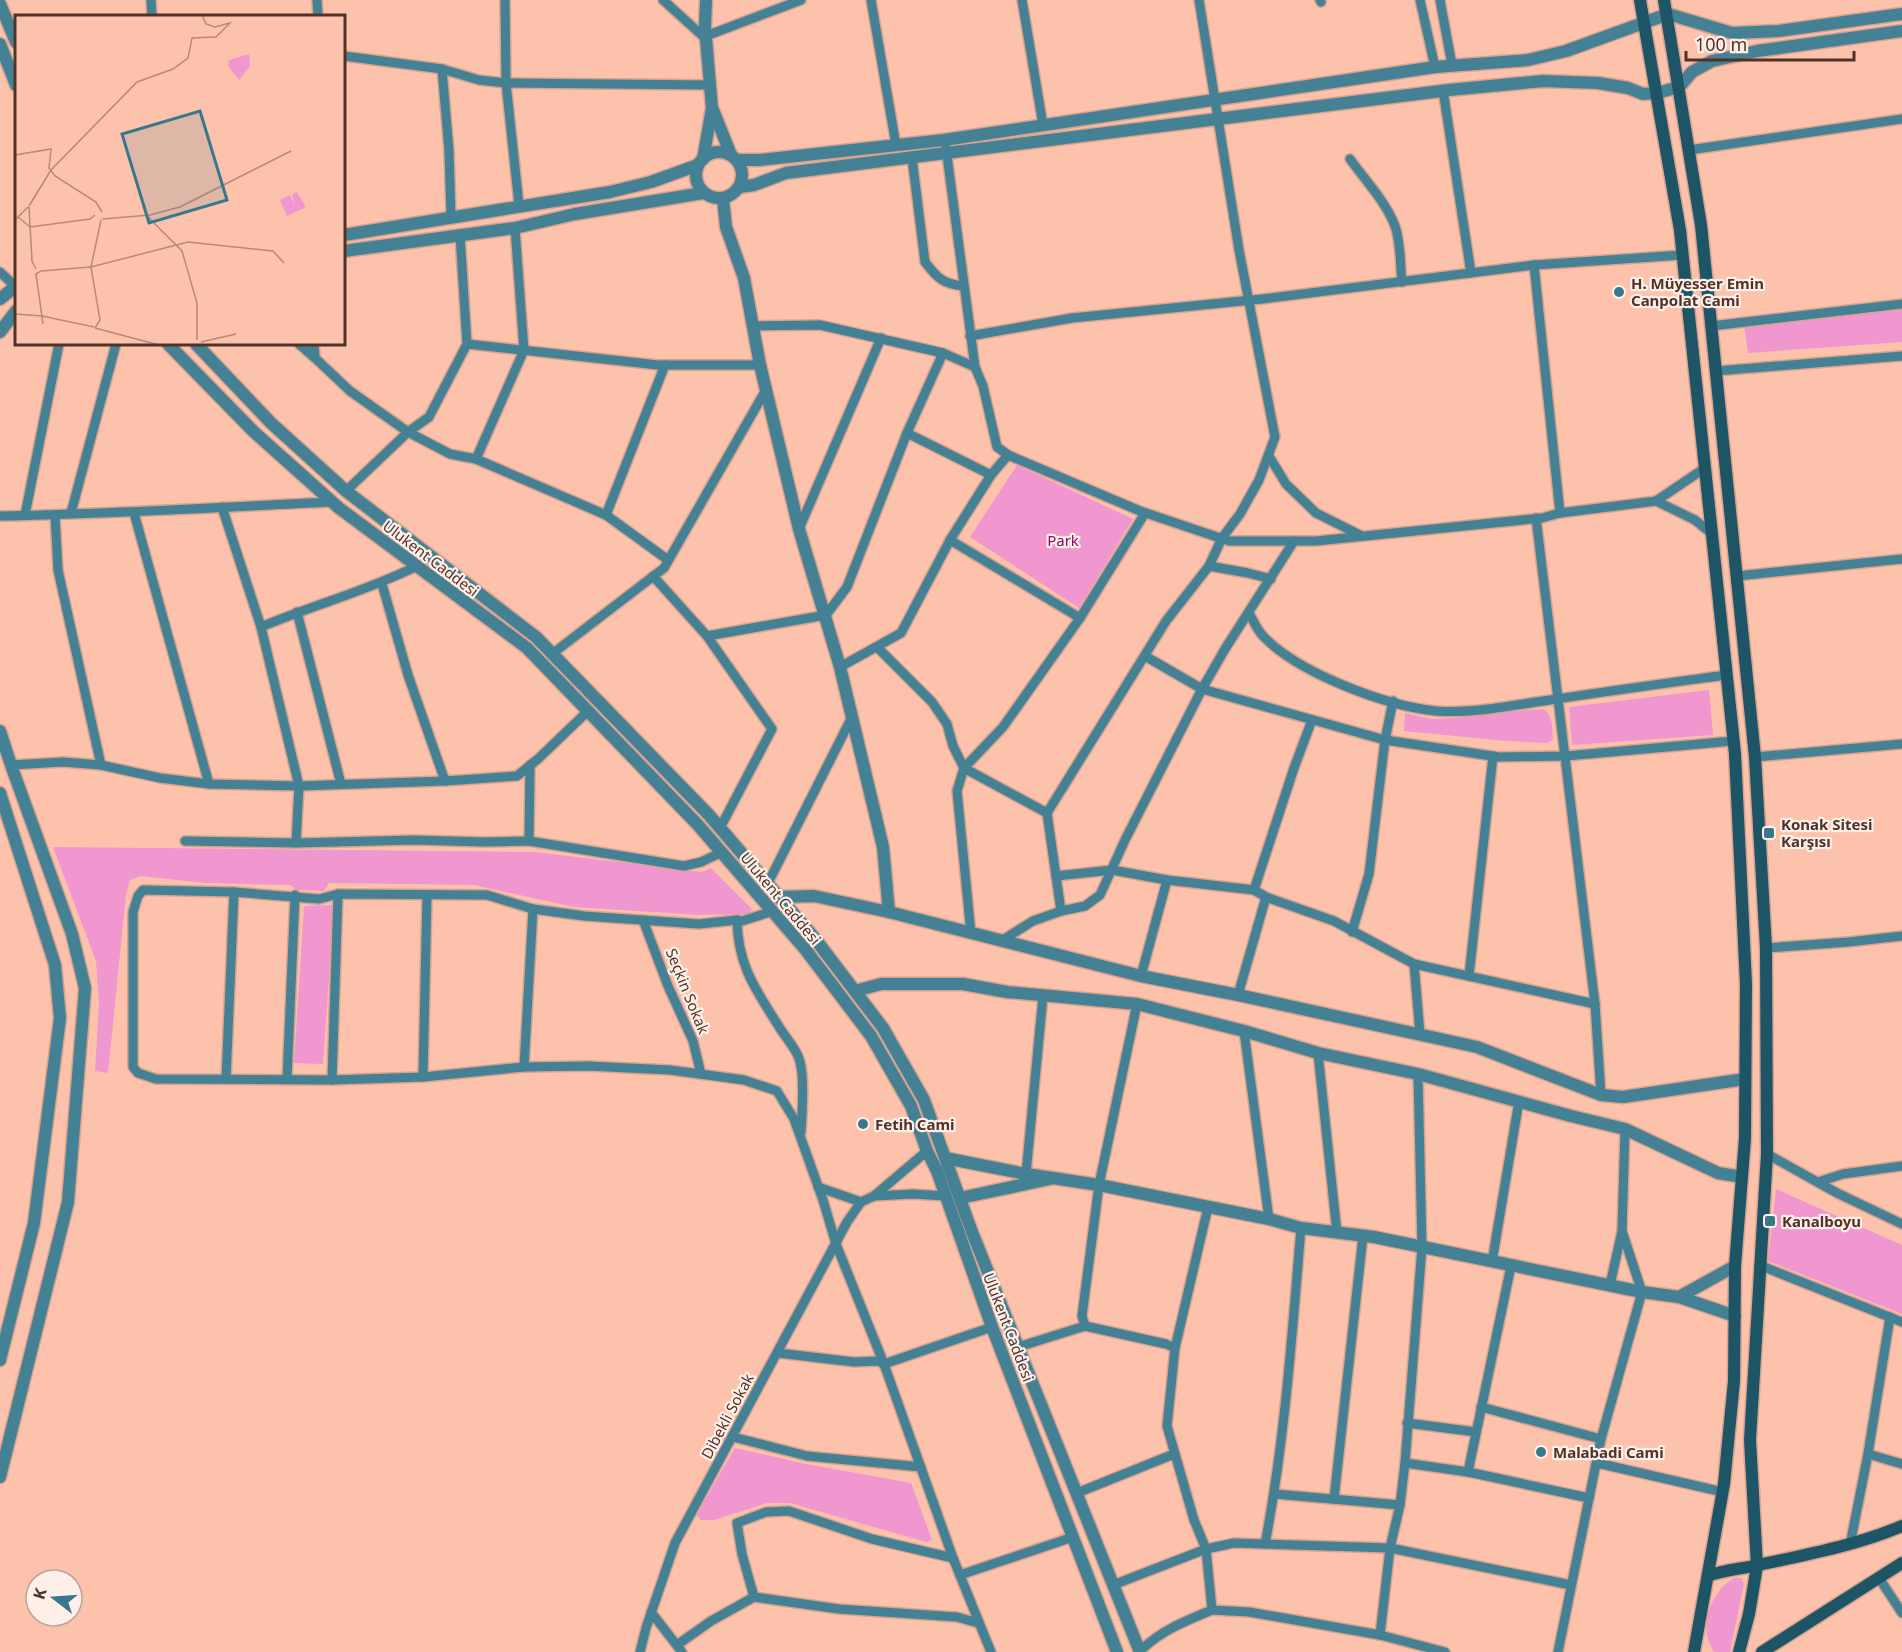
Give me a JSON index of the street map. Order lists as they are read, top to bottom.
{
  "streets": {
    "street": ["Ulukent Caddesi", "Seçkin Sokak", "Dibekli Sokak"]
  },
  "parks": ["Park"],
  "places": {
    "other": ["H. Müyesser Emin Canpolat Cami", "Fetih Cami", "Malabadi Cami"],
    "transit": ["Konak Sitesi Karşısı", "Kanalboyu"]
  },
  "scale_bar": "100 m",
  "north": "left"
}
